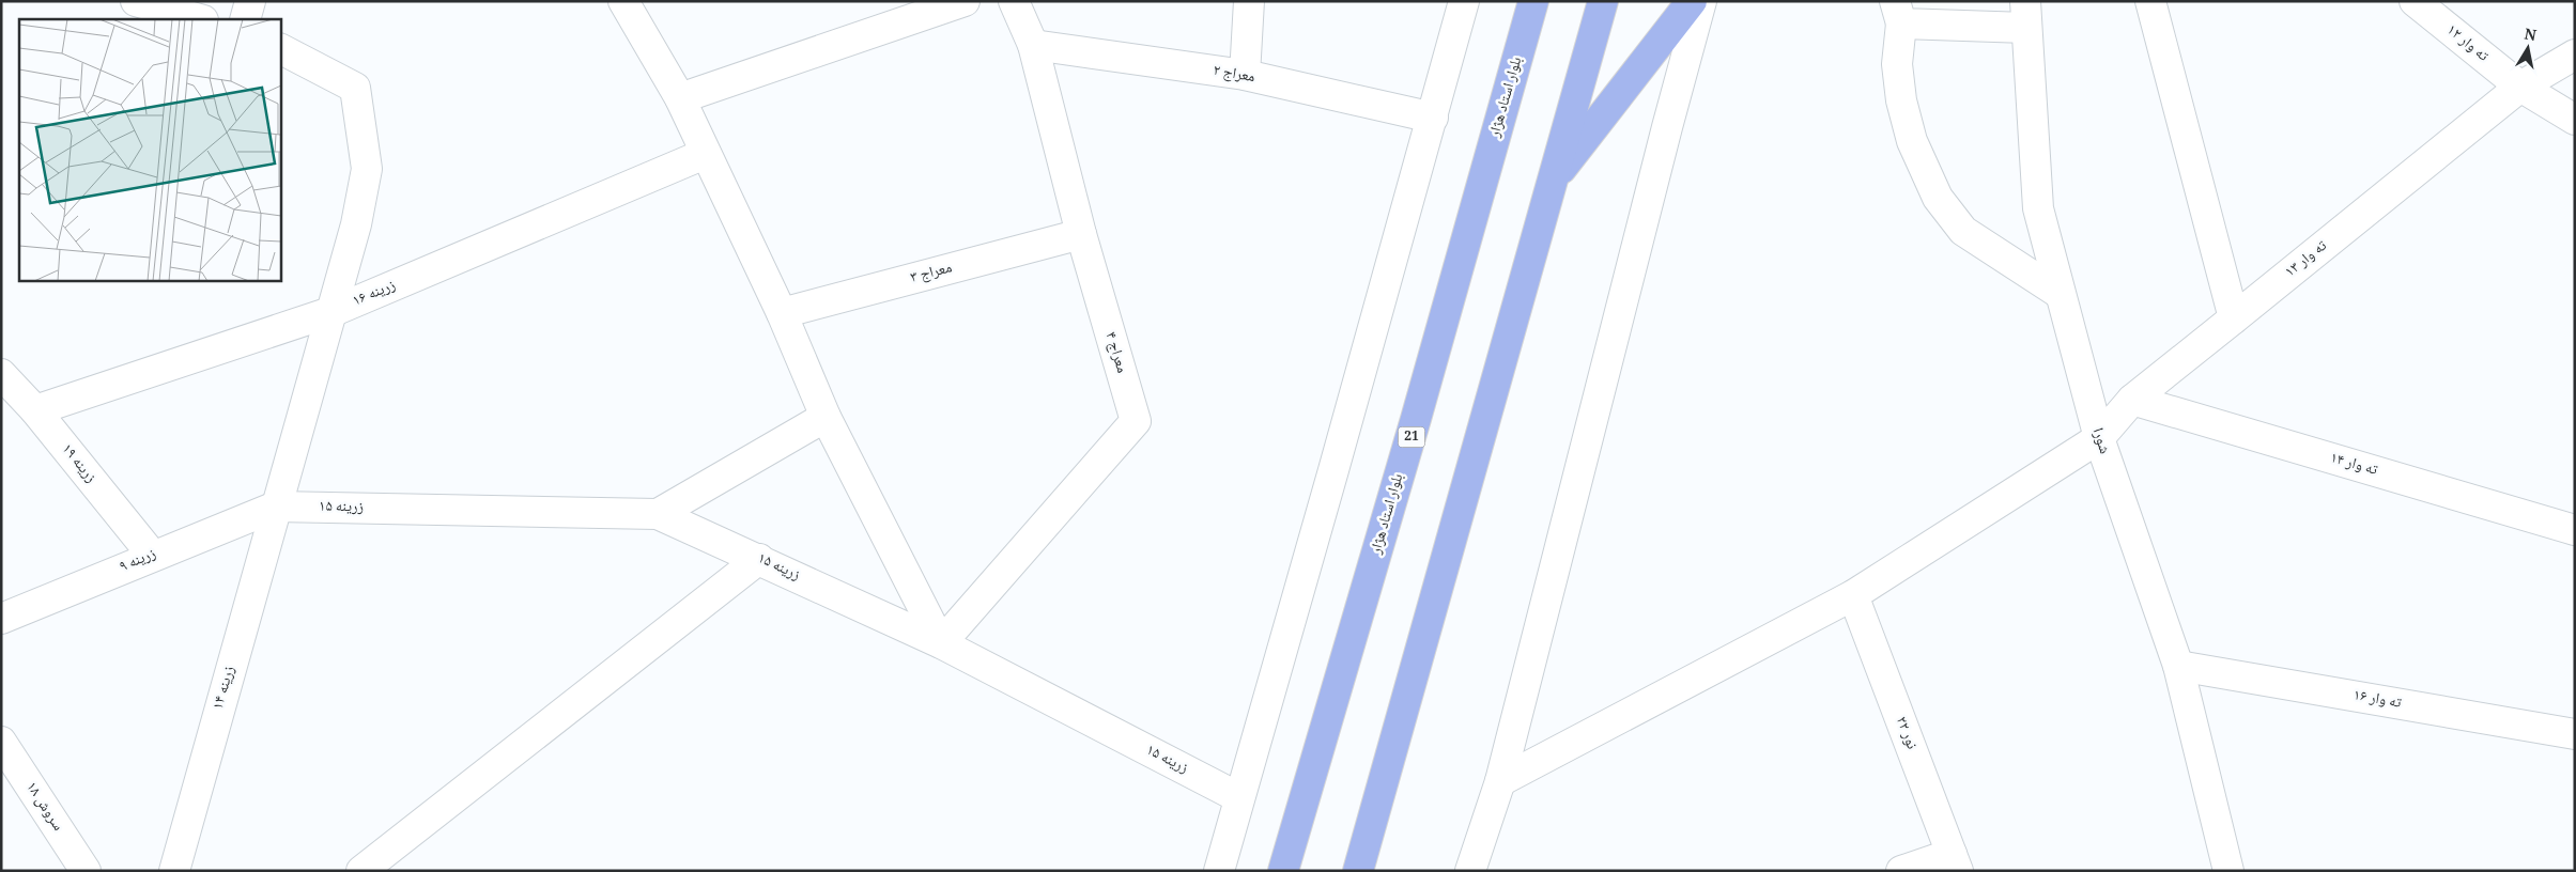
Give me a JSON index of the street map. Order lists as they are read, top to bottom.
{
  "streets": {
    "main road": ["بلوار استاد هژار", "21"],
    "street": [
      "ته وار ۱۲",
      "معراج ۲",
      "ته وار ۱۳",
      "معراج ۳",
      "زرینه ۱۶",
      "معراج ۴",
      "شورا",
      "زرینه ۱۹",
      "ته وار ۱۴",
      "زرینه ۱۵",
      "زرینه ۹",
      "زرینه ۱۴",
      "ته وار ۱۶",
      "نور ۲۲",
      "سروش ۱۸"
    ]
  },
  "crossings": [
    ["ته وار ۱۲", "ته وار ۱۳"],
    ["معراج ۲", "معراج ۴"],
    ["ته وار ۱۳", "شورا"],
    ["ته وار ۱۳", "ته وار ۱۴"],
    ["ته وار ۱۳", "نور ۲۲"],
    ["معراج ۳", "معراج ۴"],
    ["زرینه ۱۶", "زرینه ۱۹"],
    ["زرینه ۱۶", "زرینه ۱۴"],
    ["معراج ۴", "زرینه ۱۵"],
    ["شورا", "ته وار ۱۶"],
    ["زرینه ۱۹", "زرینه ۹"],
    ["زرینه ۱۵", "زرینه ۹"],
    ["زرینه ۱۵", "زرینه ۱۴"],
    ["زرینه ۹", "زرینه ۱۴"]
  ],
  "north": "top"
}
